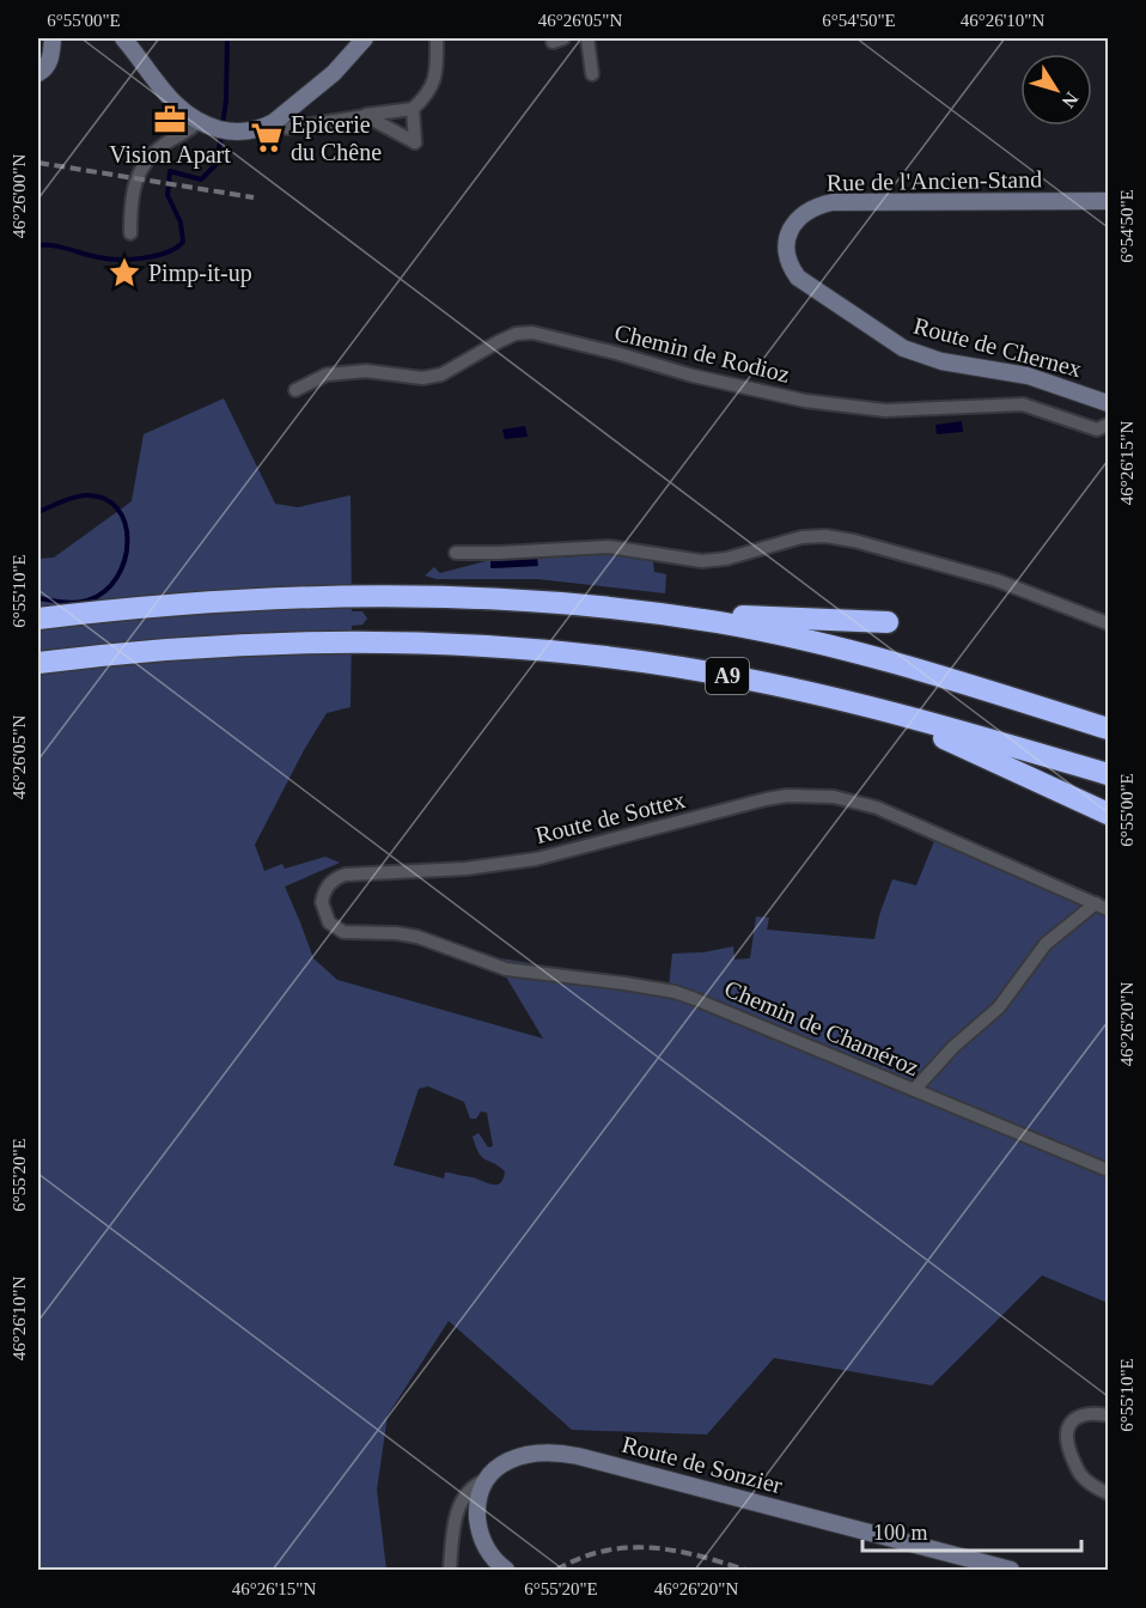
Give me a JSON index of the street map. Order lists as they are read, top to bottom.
{
  "streets": {
    "highway": ["A9"],
    "street": [
      "Rue de l'Ancien-Stand",
      "Route de Chernex",
      "Chemin de Rodioz",
      "Route de Sottex",
      "Chemin de Chaméroz",
      "Route de Sonzier"
    ]
  },
  "crossings": [
    ["Rue de l'Ancien-Stand", "Route de Chernex"],
    ["Route de Sottex", "Chemin de Chaméroz"]
  ],
  "places": {
    "office": ["Vision Apart"],
    "supermarket": ["Epicerie du Chêne"],
    "place": ["Pimp-it-up"]
  },
  "scale_bar": "100 m",
  "north": "bottom right",
  "coordinates": [
    "6°55'00\"E",
    "46°26'05\"N",
    "6°54'50\"E",
    "46°26'10\"N",
    "46°26'00\"N",
    "46°26'15\"N",
    "6°55'10\"E",
    "46°26'20\"N",
    "6°55'20\"E"
  ]
}
